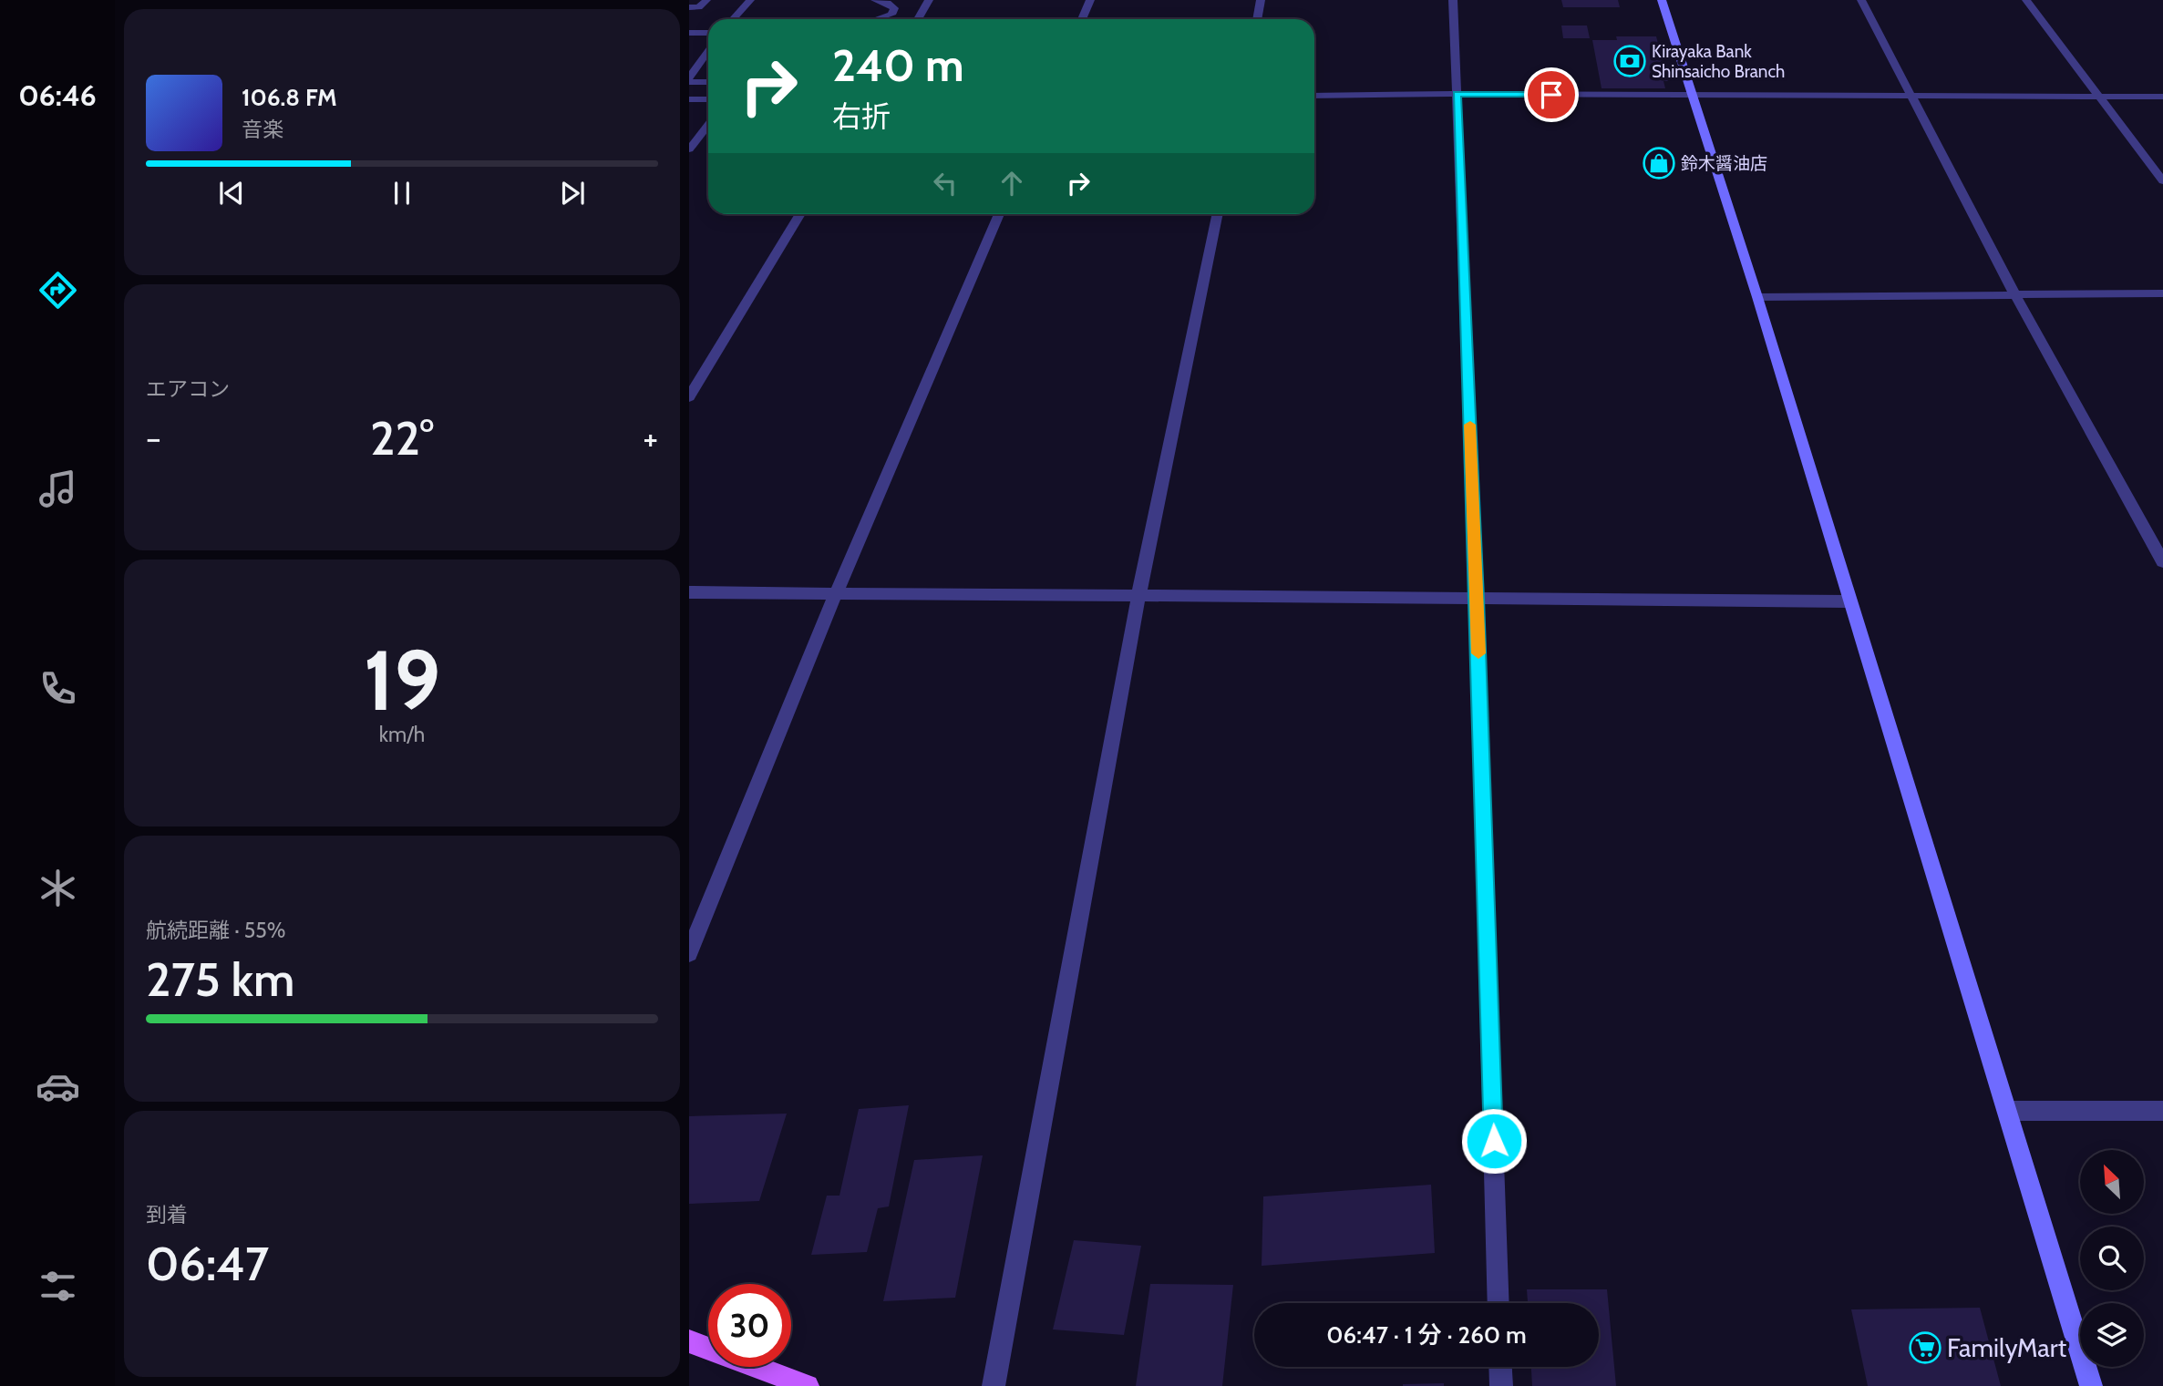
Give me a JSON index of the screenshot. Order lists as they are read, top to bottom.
{
  "places": {
    "bank": ["Kirayaka Bank Shinsaicho Branch"],
    "shop": ["鈴木醤油店"],
    "supermarket": ["FamilyMart"]
  },
  "north": "top left",
  "page": {
    "tabs": "06:46",
    "turn": ["240 m", "右折"],
    "song": ["106.8 FM", "音楽"],
    "tile": [
      "エアコン",
      ["19", "km/h"],
      ["航続距離 · 55%", "275 km"],
      ["到着", "06:47"]
    ],
    "heat": ["−", "22°", "+"],
    "limit": "30",
    "trip": "06:47 · 1 分 · 260 m"
  }
}
